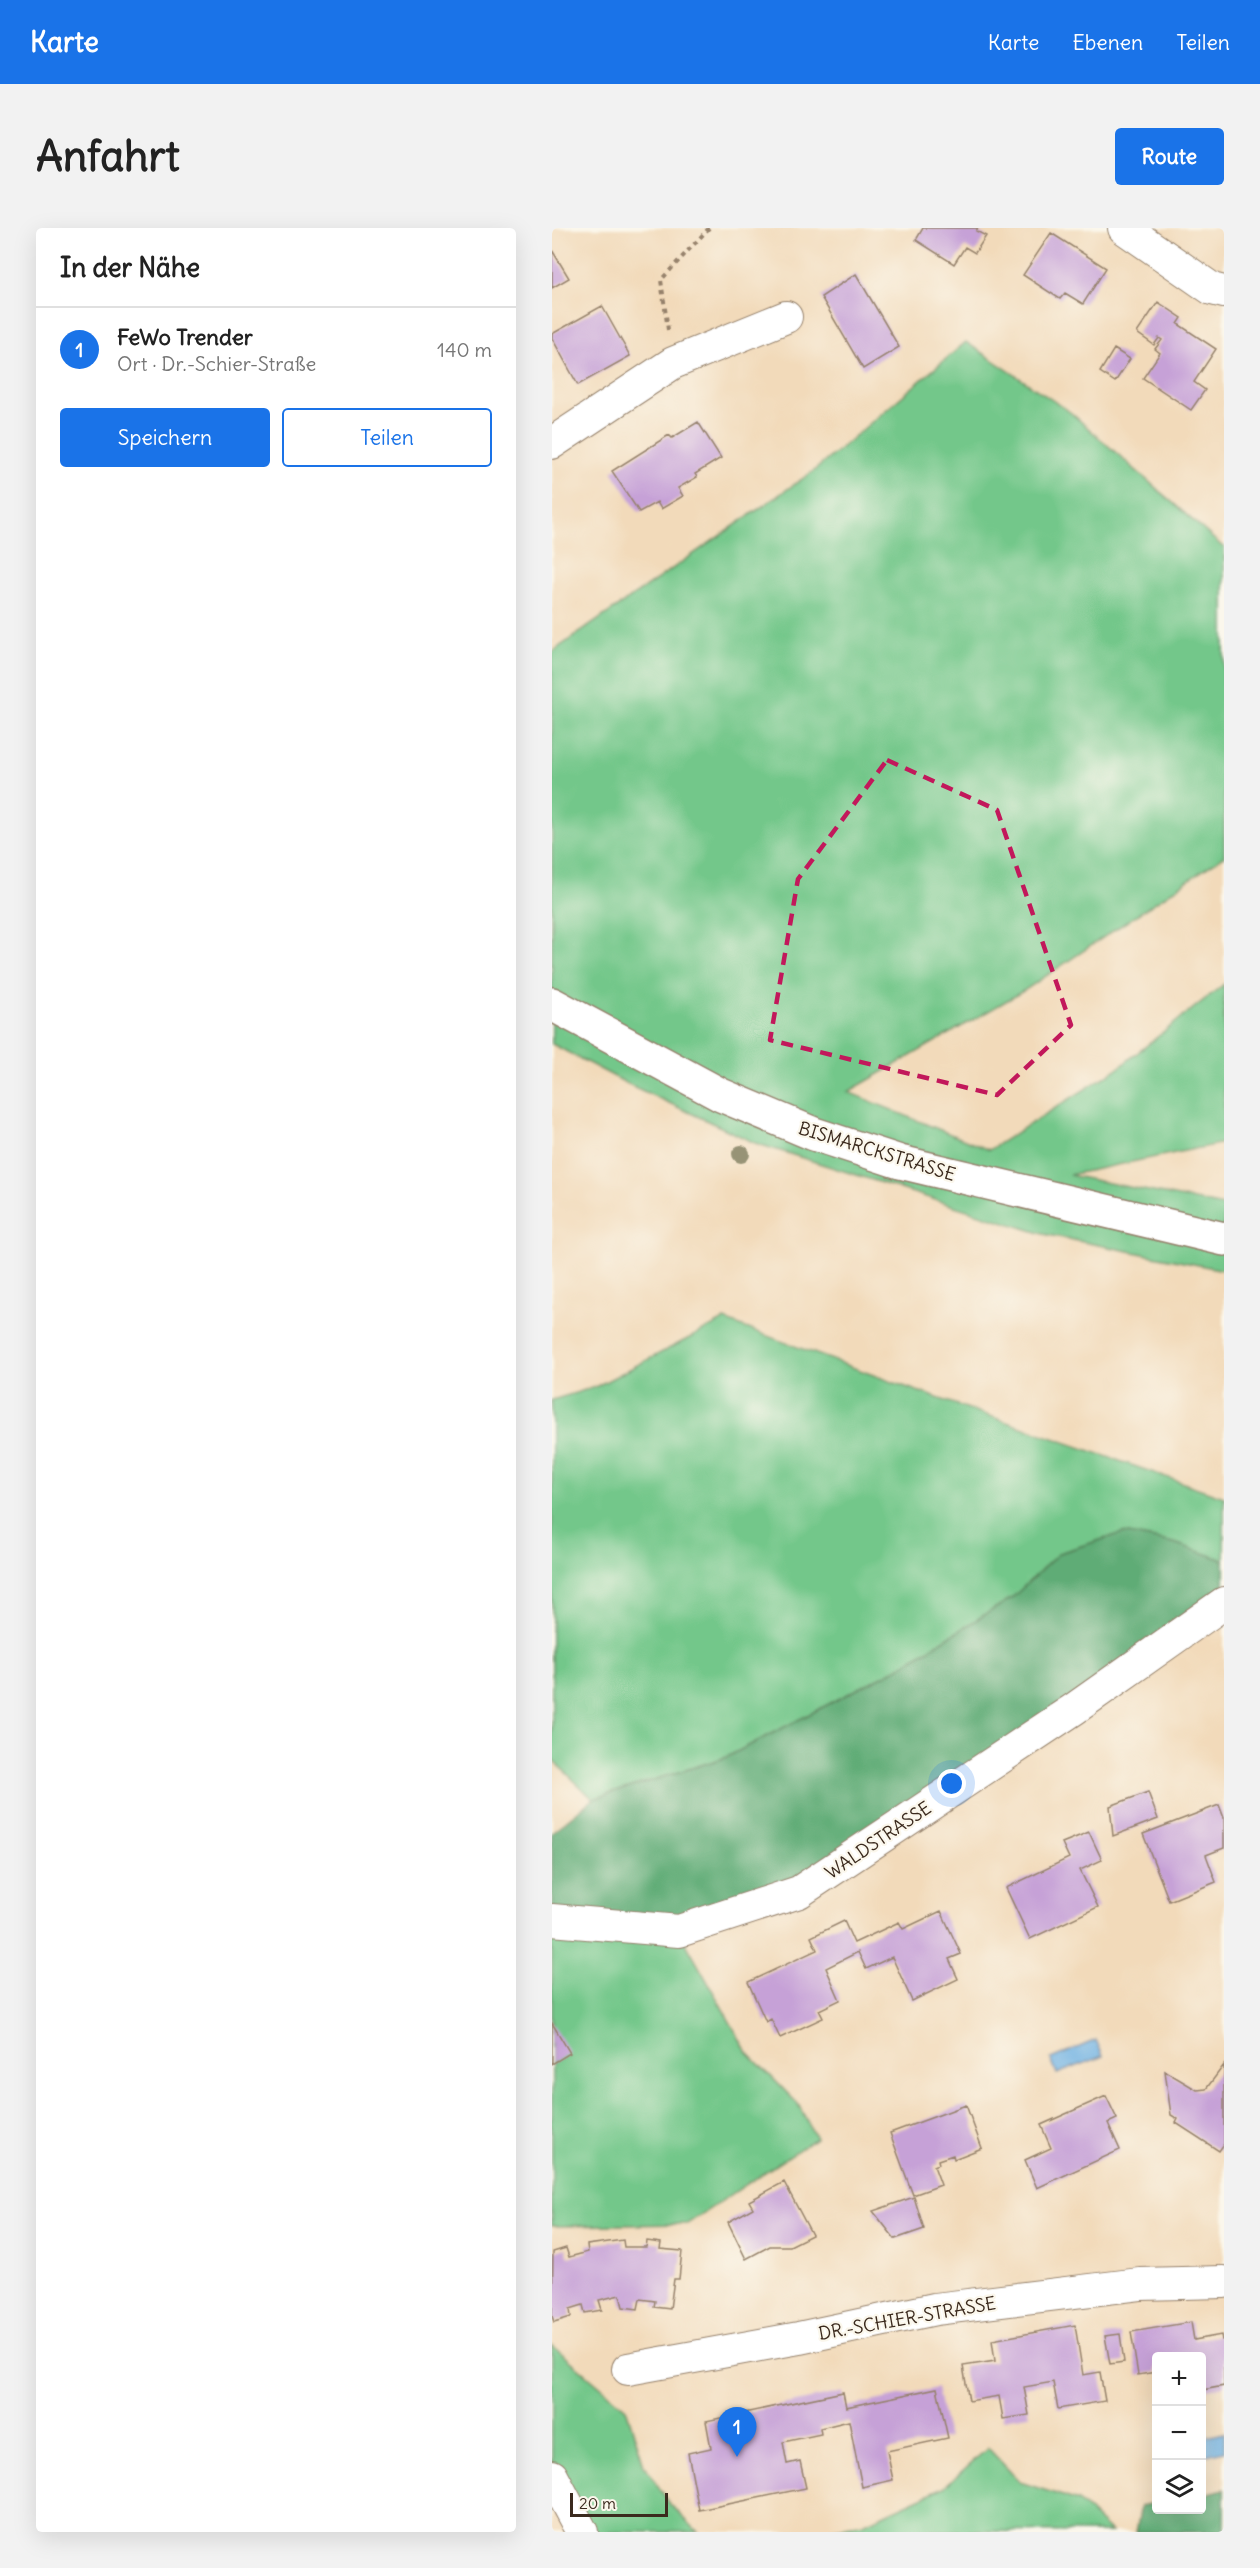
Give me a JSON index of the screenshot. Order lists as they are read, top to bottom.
{
  "streets": {
    "street": ["BISMARCKSTRASSE", "WALDSTRASSE", "DR.-SCHIER-STRASSE"]
  },
  "scale_bar": "20 m",
  "page": {
    "header": "Karte",
    "nav": ["Karte", "Ebenen", "Teilen"],
    "buttons": [
      "Route",
      ["Speichern", "Teilen"]
    ],
    "title": "Anfahrt",
    "heading": "In der Nähe",
    "list": [
      {
        "mark": "1",
        "name": "FeWo Trender",
        "note": "Ort · Dr.-Schier-Straße",
        "value": "140 m"
      }
    ],
    "map_buttons": ["+", "−"],
    "pins": "1",
    "scale": "20 m"
  }
}
